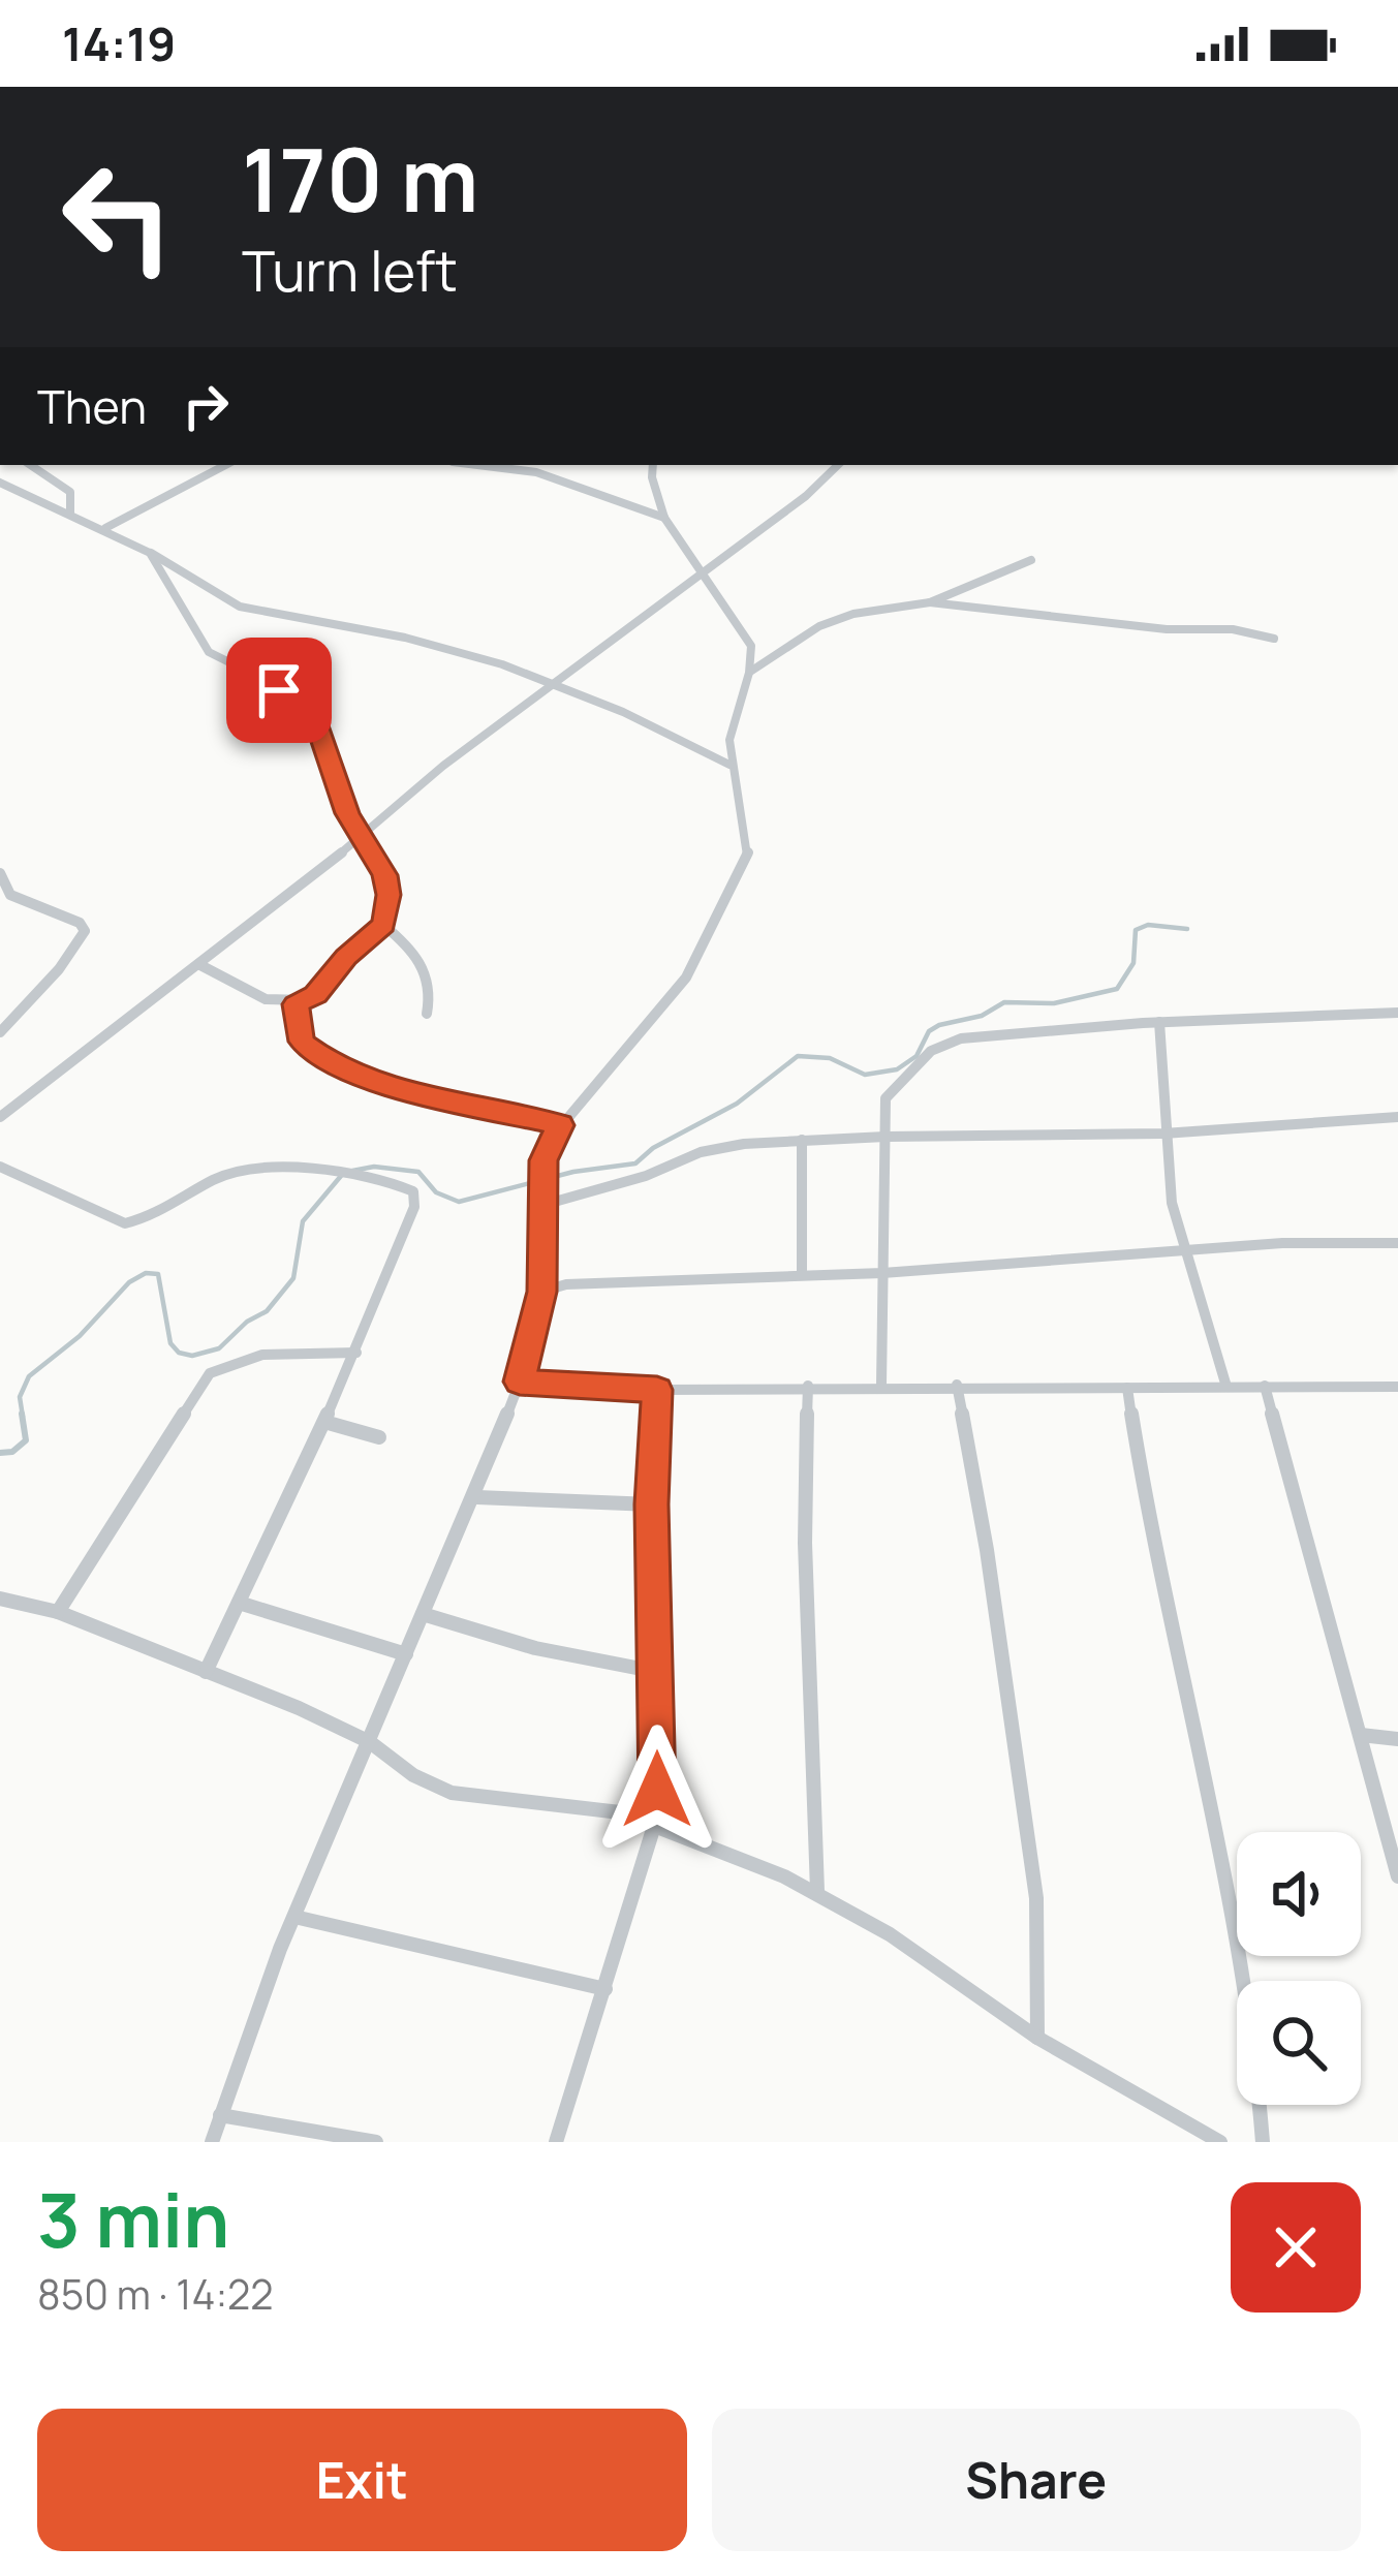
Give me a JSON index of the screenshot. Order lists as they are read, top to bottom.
{
  "page": {
    "status": "14:19",
    "turn": ["170 m", "Turn left"],
    "then": "Then",
    "heading": ["3 min", "850 m · 14:22"],
    "buttons": ["Exit", "Share"]
  }
}
